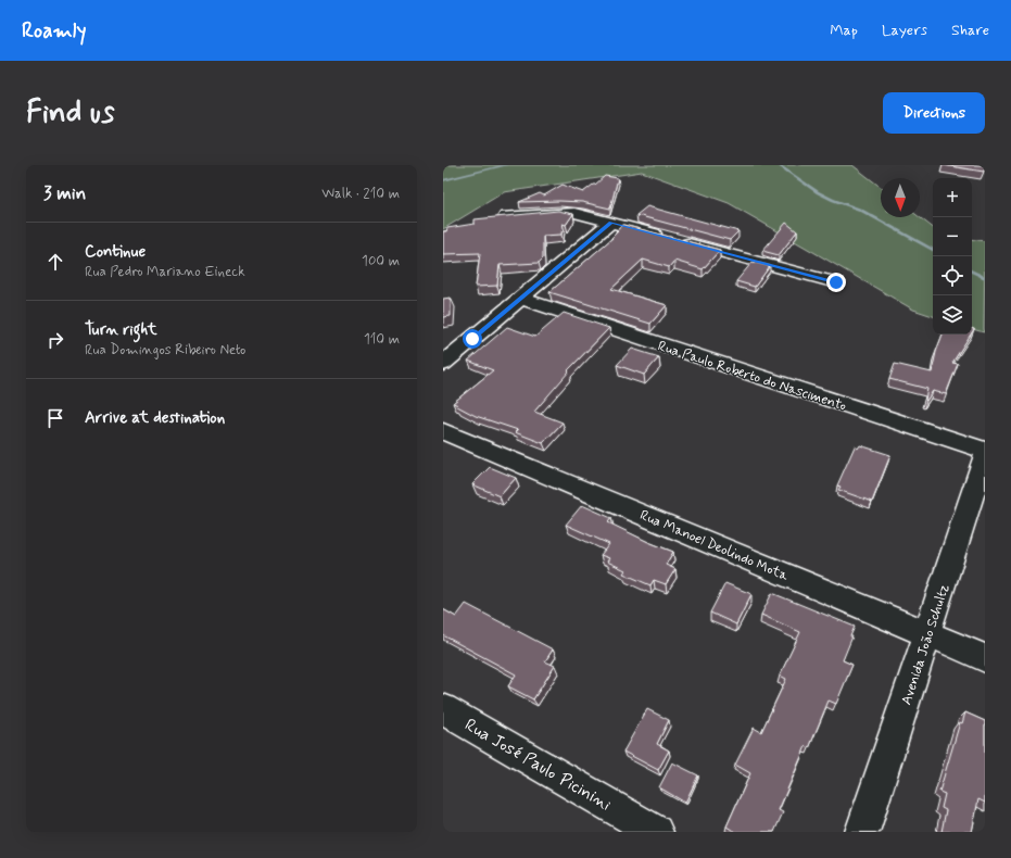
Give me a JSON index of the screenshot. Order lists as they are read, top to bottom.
{
  "streets": {
    "street": [
      "Rua Paulo Roberto do Nascimento",
      "Rua Manoel Deolindo Mota",
      "Avenida João Schultz",
      "Rua José Paulo Picinini"
    ]
  },
  "crossings": [
    ["Rua Manoel Deolindo Mota", "Avenida João Schultz"]
  ],
  "north": "bottom",
  "page": {
    "header": "Roamly",
    "nav": ["Map", "Layers", "Share"],
    "buttons": "Directions",
    "title": "Find us",
    "heading": ["3 min", "Walk · 210 m"],
    "map_buttons": ["+", "−"],
    "list": [
      ["Continue", "Rua Pedro Mariano Eineck", "100 m"],
      ["Turn right", "Rua Domingos Ribeiro Neto", "110 m"],
      "Arrive at destination"
    ]
  }
}
